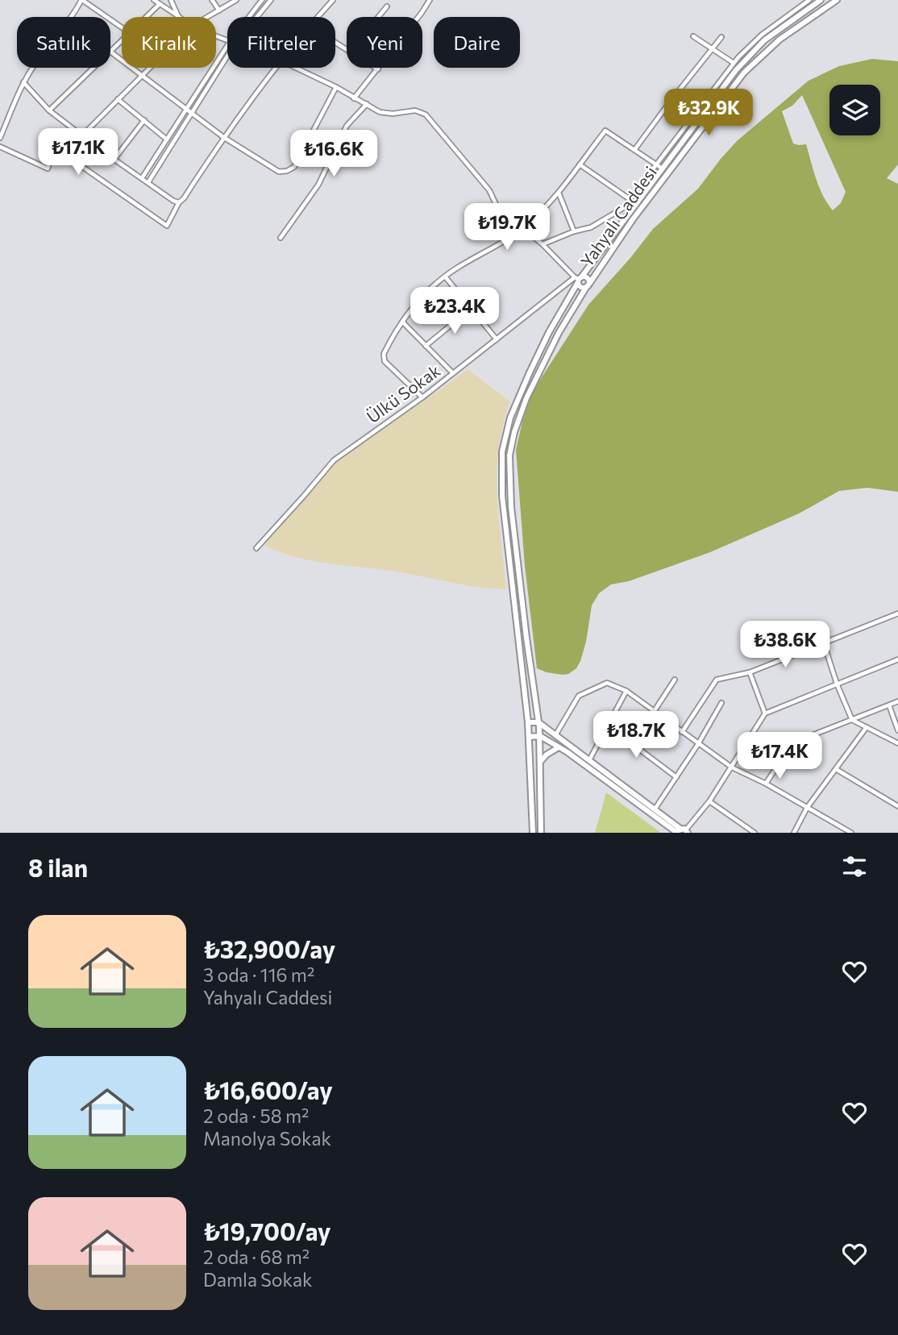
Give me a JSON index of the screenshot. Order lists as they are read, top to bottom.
{
  "streets": {
    "main road": ["Yahyalı Caddesi"],
    "street": ["Ülkü Sokak"]
  },
  "crossings": [
    ["Yahyalı Caddesi", "Ülkü Sokak"]
  ],
  "page": {
    "chip": [
      "Satılık",
      "Kiralık",
      "Filtreler",
      "Yeni",
      "Daire"
    ],
    "price": [
      "₺32.9K",
      "₺17.1K",
      "₺16.6K",
      "₺19.7K",
      "₺23.4K",
      "₺38.6K",
      "₺18.7K",
      "₺17.4K"
    ],
    "heading": "8 ilan",
    "list": [
      {
        "name": "₺32,900/ay",
        "note": "3 oda · 116 m² · Yahyalı Caddesi"
      },
      {
        "name": "₺16,600/ay",
        "note": "2 oda · 58 m² · Manolya Sokak"
      },
      {
        "name": "₺19,700/ay",
        "note": "2 oda · 68 m² · Damla Sokak"
      }
    ]
  }
}
